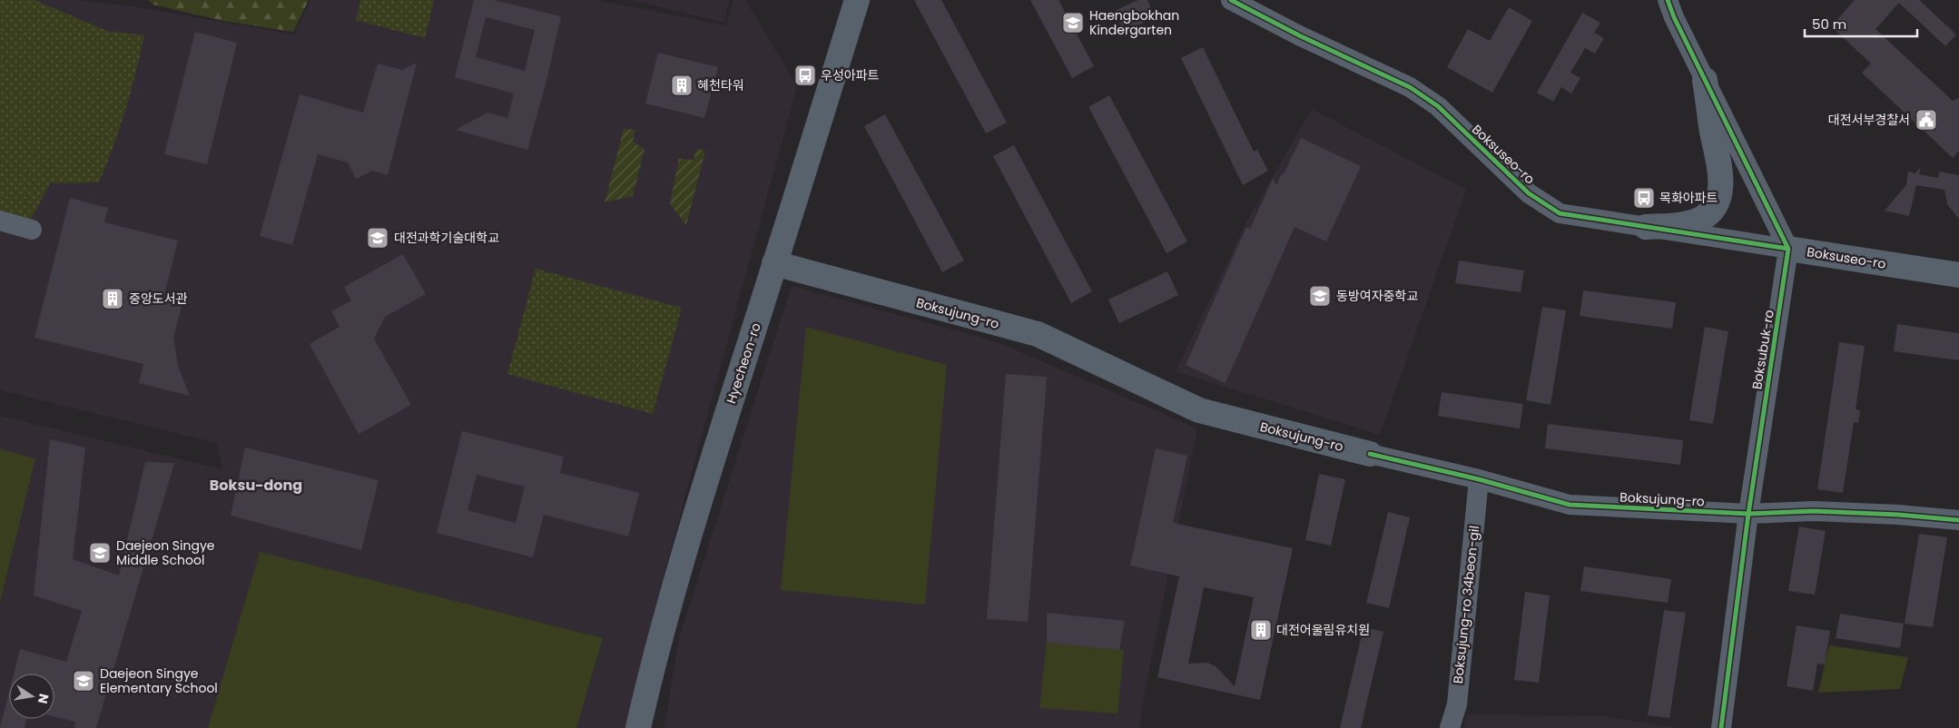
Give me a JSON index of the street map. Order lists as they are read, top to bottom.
{
  "streets": {
    "main road": ["Boksuseo-ro", "Boksujung-ro", "Hyecheon-ro"],
    "street": ["Boksubuk-ro", "Boksujung-ro 34beon-gil"]
  },
  "crossings": [
    ["Boksuseo-ro", "Boksubuk-ro"],
    ["Boksujung-ro", "Boksubuk-ro"],
    ["Boksujung-ro", "Hyecheon-ro"],
    ["Boksujung-ro", "Boksujung-ro 34beon-gil"]
  ],
  "districts": ["Boksu-dong"],
  "places": {
    "school or university": [
      "Haengbokhan Kindergarten",
      "대전과학기술대학교",
      "동방여자중학교",
      "Daejeon Singye Middle School",
      "Daejeon Singye Elementary School"
    ],
    "bus stop": ["우성아파트", "목화아파트"],
    "building": ["혜천타워", "중앙도서관", "대전어울림유치원"],
    "public building": ["대전서부경찰서"]
  },
  "scale_bar": "50 m",
  "north": "right"
}
